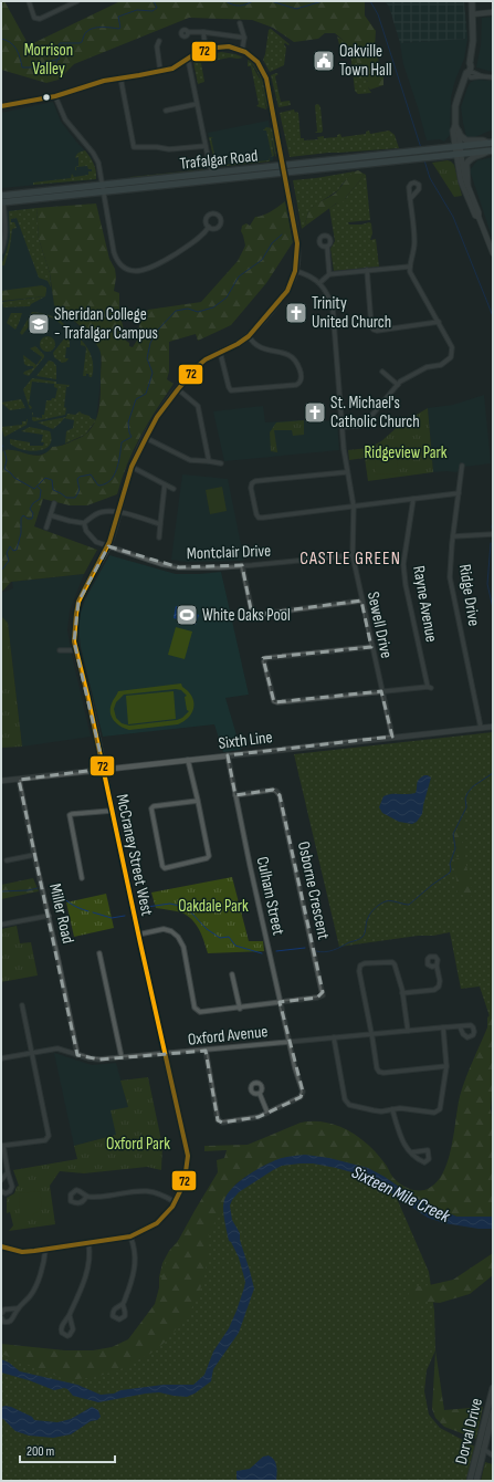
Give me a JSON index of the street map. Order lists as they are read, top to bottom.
{
  "streets": {
    "main road": ["Trafalgar Road", "Dorval Drive"],
    "street": [
      "Montclair Drive",
      "Ridge Drive",
      "Rayne Avenue",
      "Sewell Drive",
      "Sixth Line",
      "McCraney Street West",
      "Osborne Crescent",
      "Culham Street",
      "Miller Road",
      "Oxford Avenue"
    ]
  },
  "crossings": [
    ["Montclair Drive", "Sewell Drive"],
    ["Ridge Drive", "Sixth Line"],
    ["Rayne Avenue", "Sewell Drive"],
    ["Sewell Drive", "Sixth Line"],
    ["Sixth Line", "McCraney Street West"],
    ["Sixth Line", "Culham Street"],
    ["Sixth Line", "Miller Road"],
    ["McCraney Street West", "Oxford Avenue"],
    ["Osborne Crescent", "Culham Street"],
    ["Culham Street", "Oxford Avenue"],
    ["Miller Road", "Oxford Avenue"]
  ],
  "districts": ["CASTLE GREEN"],
  "water": ["Sixteen Mile Creek"],
  "parks": [
    "Morrison Valley",
    "Ridgeview Park",
    "Oakdale Park",
    "Oxford Park"
  ],
  "places": {
    "public building": ["Oakville Town Hall"],
    "church": ["Trinity United Church", "St. Michael's Catholic Church"],
    "school or university": ["Sheridan College - Trafalgar Campus"],
    "sports": ["White Oaks Pool"]
  },
  "lines": ["transit line 72"],
  "scale_bar": "200 m"
}
